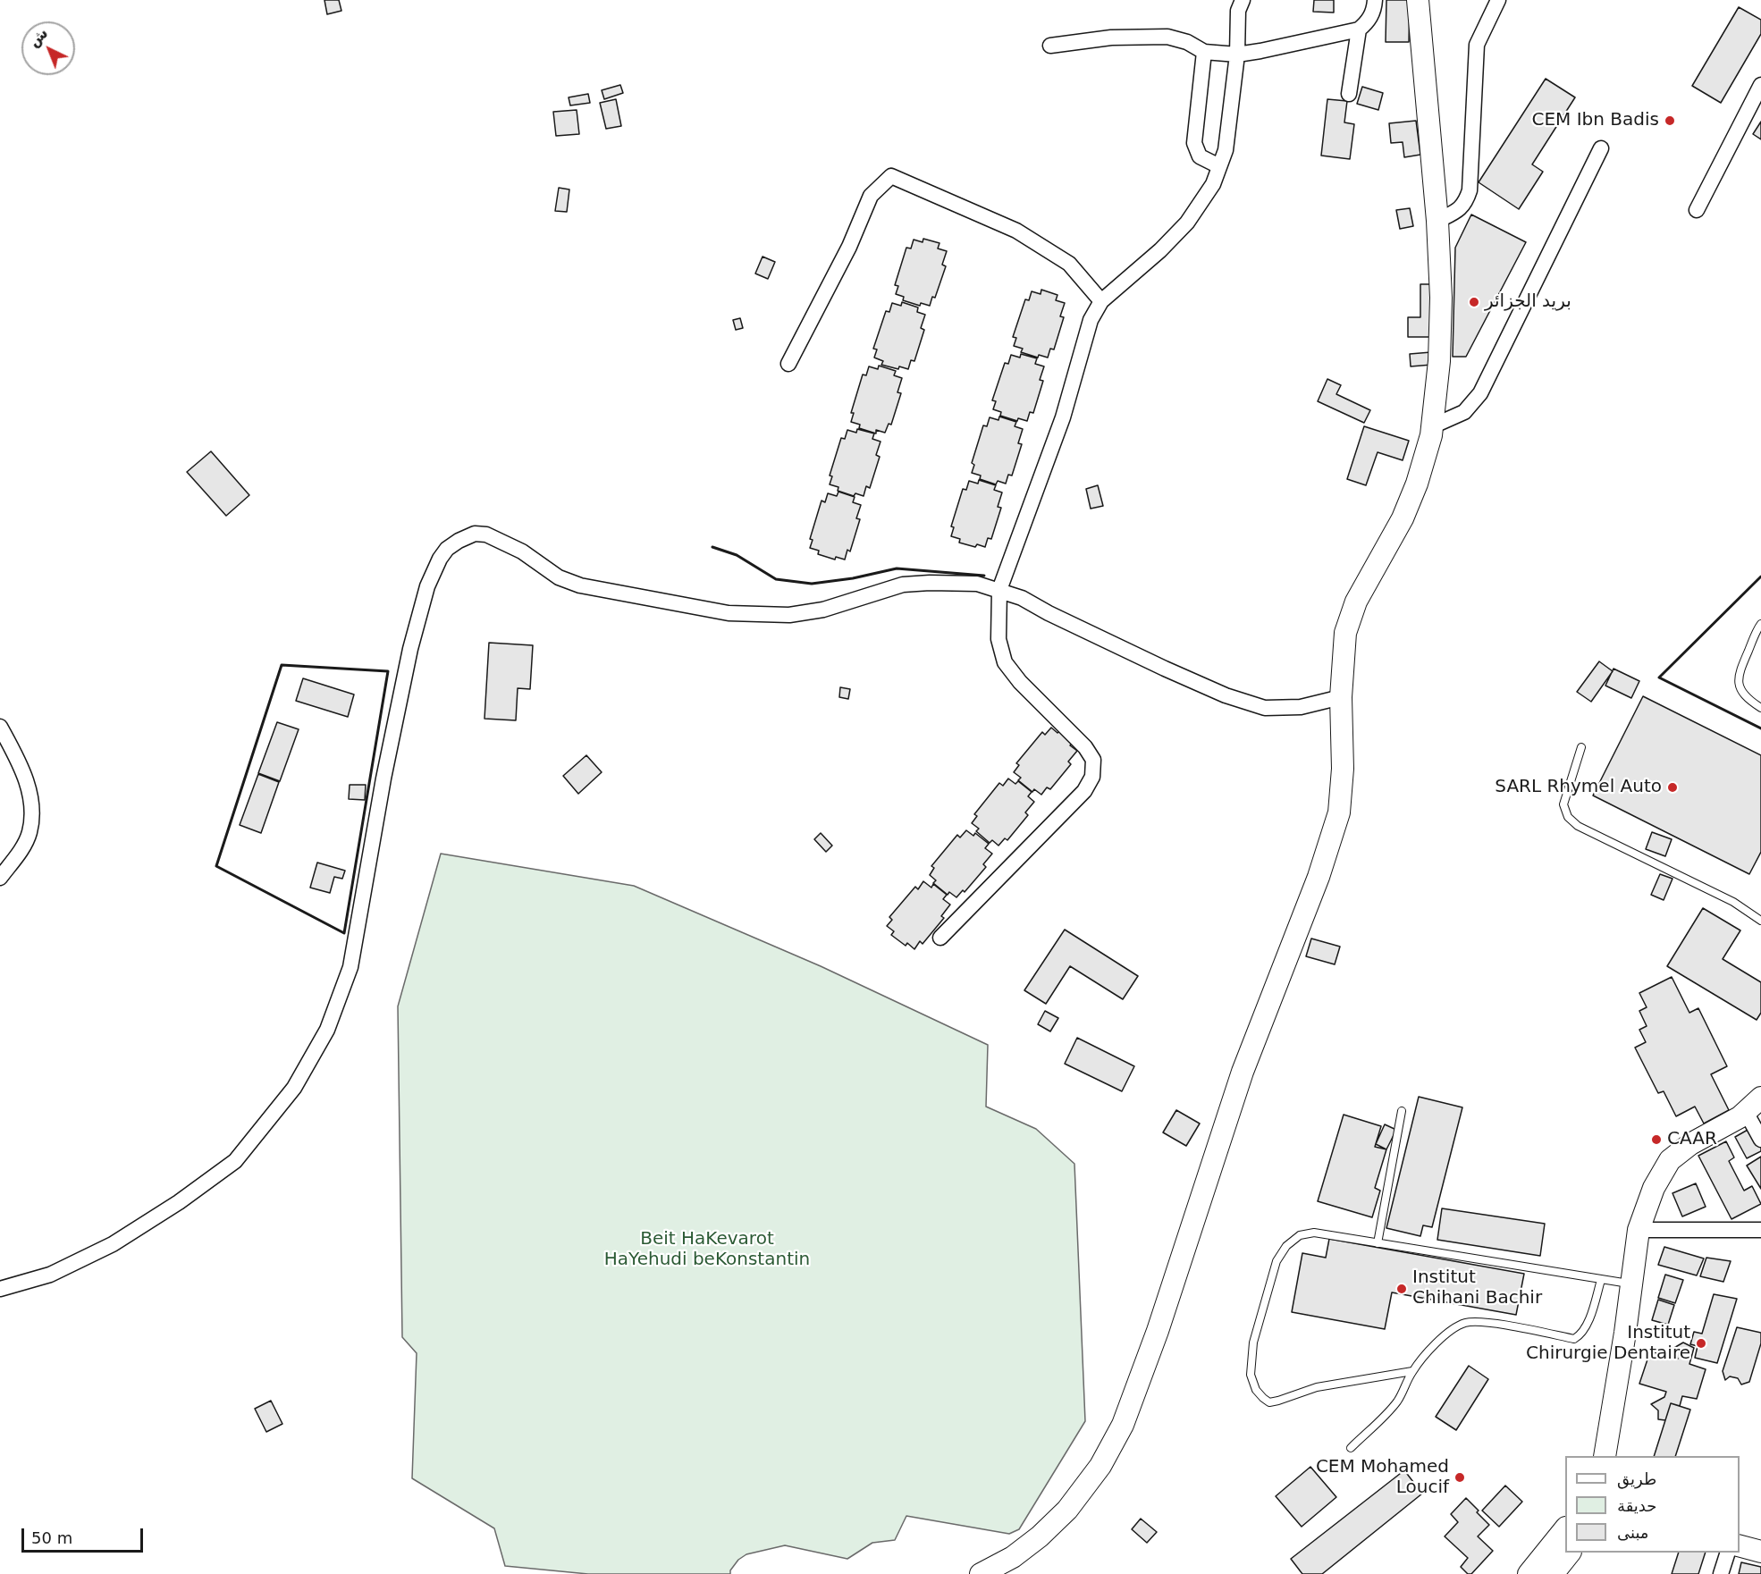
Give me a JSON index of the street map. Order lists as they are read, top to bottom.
{
  "parks": ["Beit HaKevarot HaYehudi beKonstantin"],
  "places": [
    "CEM Ibn Badis",
    "بريد الجزائر",
    "SARL Rhymel Auto",
    "CAAR",
    "Institut Chihani Bachir",
    "Institut Chirurgie Dentaire",
    "CEM Mohamed Loucif"
  ],
  "legend": ["طريق", "حديقة", "مبنى"],
  "scale_bar": "50 m",
  "north": "top left"
}
